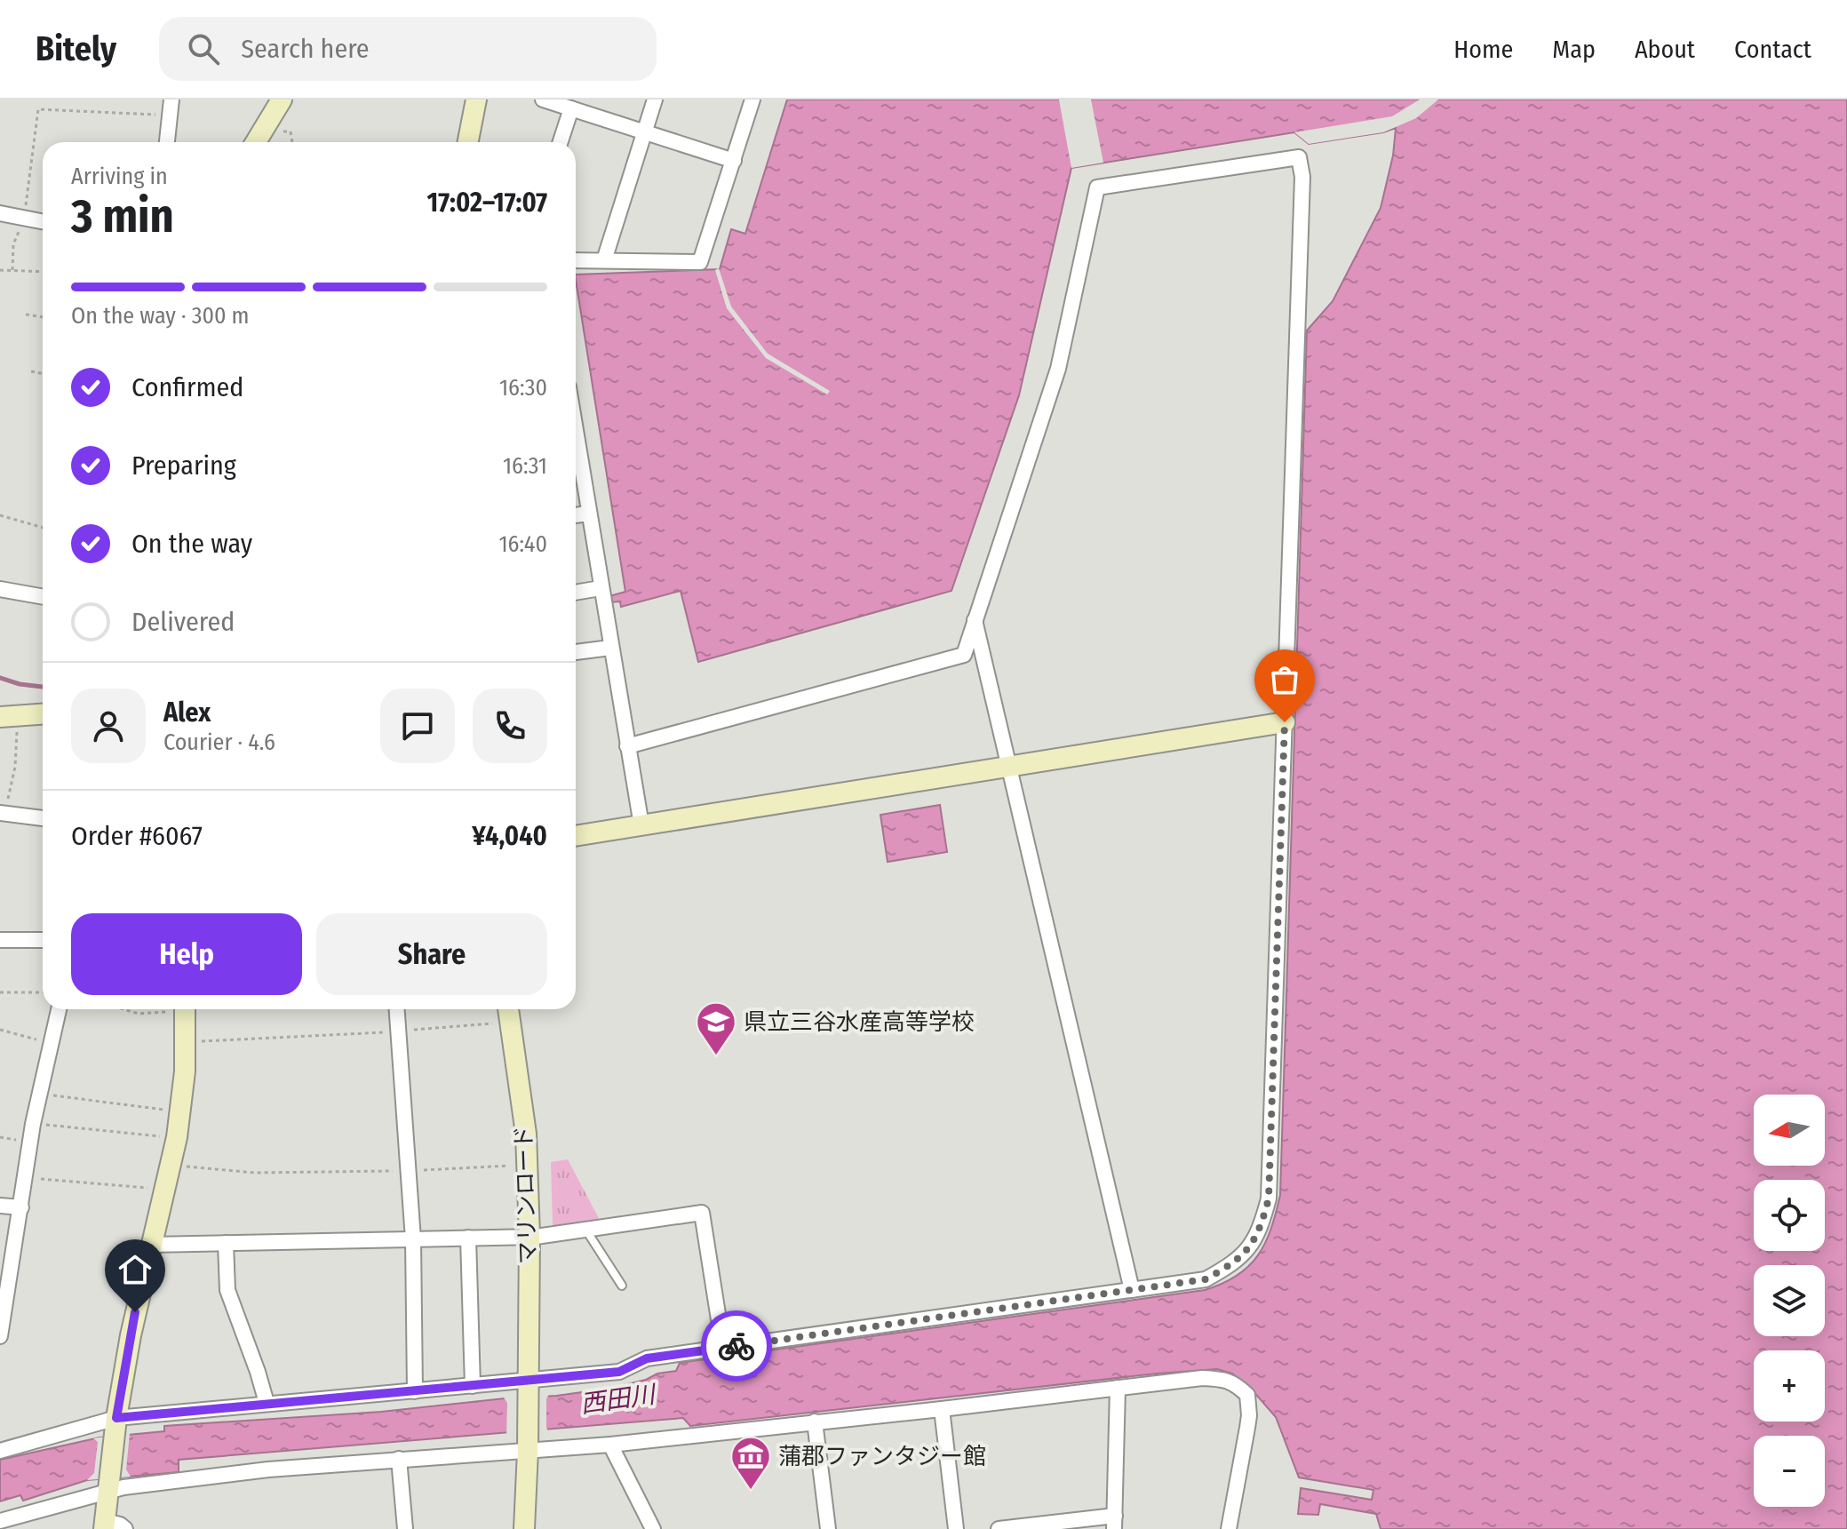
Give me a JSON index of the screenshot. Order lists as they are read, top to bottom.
{
  "streets": {
    "street": ["マリンロード"]
  },
  "water": ["西田川"],
  "places": {
    "school or university": ["県立三谷水産高等学校"],
    "museum": ["蒲郡ファンタジー館"]
  },
  "north": "left",
  "page": {
    "header": "Bitely",
    "search": "Search here",
    "nav": [
      "Home",
      "Map",
      "About",
      "Contact"
    ],
    "heading": ["3 min", "Arriving in", "17:02–17:07"],
    "panel": [
      "Alex",
      "Courier · 4.6",
      "Order #6067",
      "¥4,040"
    ],
    "bar": "On the way · 300 m",
    "list": [
      ["Confirmed", "16:30"],
      ["Preparing", "16:31"],
      ["On the way", "16:40"],
      "Delivered"
    ],
    "buttons": ["Help", "Share"],
    "map_buttons": ["+", "−"]
  }
}
